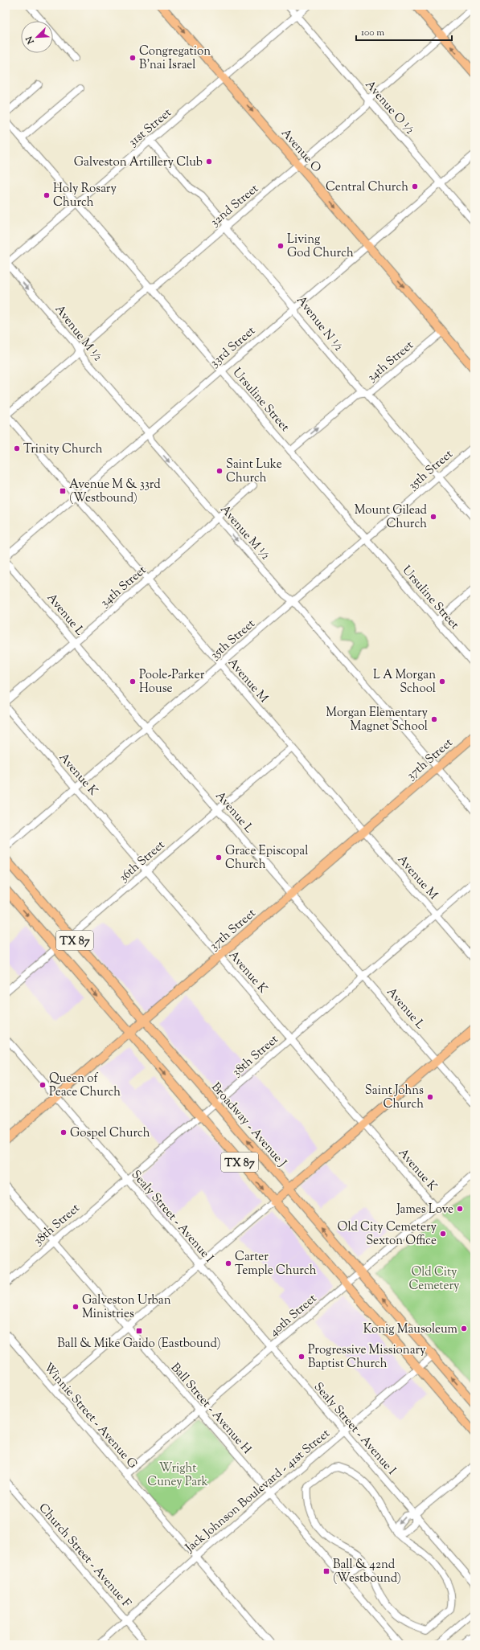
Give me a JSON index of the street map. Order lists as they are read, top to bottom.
{
  "streets": {
    "main road": [
      "Avenue O",
      "37th Street",
      "TX 87",
      "Broadway - Avenue J"
    ],
    "street": [
      "Avenue O ½",
      "31st Street",
      "32nd Street",
      "Avenue N ½",
      "Avenue M ½",
      "33rd Street",
      "34th Street",
      "Ursuline Street",
      "35th Street",
      "Avenue L",
      "Avenue M",
      "Avenue K",
      "36th Street",
      "38th Street",
      "Sealy Street - Avenue I",
      "40th Street",
      "Ball Street - Avenue H",
      "Winnie Street - Avenue G",
      "Jack Johnson Boulevard - 41st Street",
      "Church Street - Avenue F"
    ]
  },
  "crossings": [
    ["Avenue O ½", "31st Street"],
    ["Avenue O ½", "32nd Street"],
    ["Avenue O ½", "33rd Street"],
    ["31st Street", "Avenue O"],
    ["31st Street", "Avenue N ½"],
    ["31st Street", "Avenue M ½"],
    ["31st Street", "Ursuline Street"],
    ["Avenue O", "32nd Street"],
    ["Avenue O", "33rd Street"],
    ["Avenue O", "34th Street"],
    ["32nd Street", "Avenue N ½"],
    ["32nd Street", "Avenue M ½"],
    ["32nd Street", "Ursuline Street"],
    ["32nd Street", "Avenue M"],
    ["Avenue N ½", "33rd Street"],
    ["Avenue N ½", "34th Street"],
    ["Avenue N ½", "35th Street"],
    ["Avenue M ½", "33rd Street"],
    ["Avenue M ½", "34th Street"],
    ["Avenue M ½", "35th Street"],
    ["Avenue M ½", "37th Street"],
    ["33rd Street", "Ursuline Street"],
    ["33rd Street", "Avenue M"],
    ["34th Street", "Ursuline Street"],
    ["34th Street", "Avenue L"],
    ["34th Street", "Avenue M"],
    ["Ursuline Street", "35th Street"],
    ["35th Street", "Avenue L"],
    ["35th Street", "Avenue M"],
    ["35th Street", "Avenue K"],
    ["Avenue L", "37th Street"],
    ["Avenue L", "36th Street"],
    ["Avenue L", "38th Street"],
    ["Avenue M", "37th Street"],
    ["Avenue M", "36th Street"],
    ["Avenue M", "38th Street"],
    ["37th Street", "Avenue K"],
    ["37th Street", "TX 87"],
    ["37th Street", "Broadway - Avenue J"],
    ["37th Street", "Sealy Street - Avenue I"],
    ["Avenue K", "36th Street"],
    ["Avenue K", "38th Street"],
    ["Avenue K", "40th Street"],
    ["36th Street", "TX 87"],
    ["36th Street", "Broadway - Avenue J"],
    ["TX 87", "38th Street"],
    ["TX 87", "40th Street"],
    ["TX 87", "Jack Johnson Boulevard - 41st Street"],
    ["38th Street", "Broadway - Avenue J"],
    ["38th Street", "Sealy Street - Avenue I"],
    ["38th Street", "Ball Street - Avenue H"],
    ["Broadway - Avenue J", "40th Street"],
    ["Broadway - Avenue J", "Jack Johnson Boulevard - 41st Street"],
    ["Sealy Street - Avenue I", "40th Street"],
    ["Sealy Street - Avenue I", "Jack Johnson Boulevard - 41st Street"],
    ["40th Street", "Ball Street - Avenue H"],
    ["40th Street", "Winnie Street - Avenue G"],
    ["Ball Street - Avenue H", "Jack Johnson Boulevard - 41st Street"],
    ["Winnie Street - Avenue G", "Jack Johnson Boulevard - 41st Street"],
    ["Jack Johnson Boulevard - 41st Street", "Church Street - Avenue F"]
  ],
  "one_way": ["Avenue O", "Avenue M ½"],
  "parks": ["Old City Cemetery", "Wright Cuney Park"],
  "places": {
    "other": [
      "Congregation B'nai Israel",
      "Galveston Artillery Club",
      "Central Church",
      "Holy Rosary Church",
      "Living God Church",
      "Trinity Church",
      "Saint Luke Church",
      "Mount Gilead Church",
      "Poole-Parker House",
      "L A Morgan School",
      "Morgan Elementary Magnet School",
      "Grace Episcopal Church",
      "Queen of Peace Church",
      "Saint Johns Church",
      "Gospel Church",
      "James Love",
      "Old City Cemetery Sexton Office",
      "Carter Temple Church",
      "Galveston Urban Ministries",
      "Konig Mausoleum",
      "Progressive Missionary Baptist Church"
    ],
    "transit": ["Avenue M & 33rd (Westbound)", "Ball & Mike Gaido (Eastbound)", "Ball & 42nd (Westbound)"]
  },
  "scale_bar": "100 m",
  "north": "bottom left"
}
